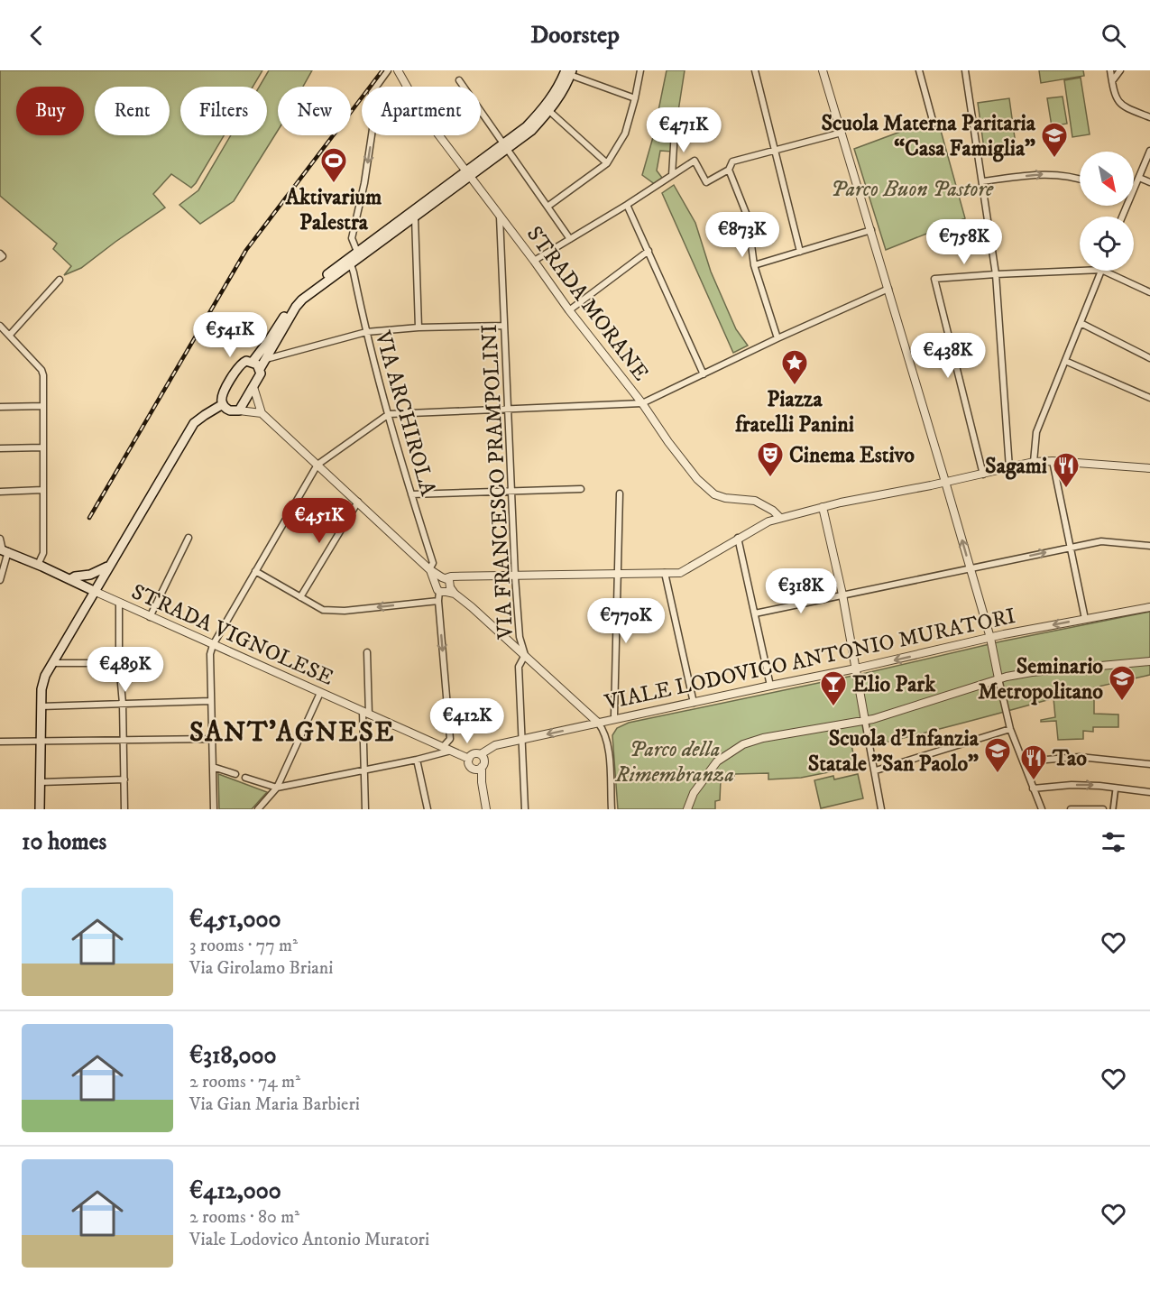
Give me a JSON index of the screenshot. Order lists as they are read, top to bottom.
{
  "streets": {
    "main road": ["STRADA VIGNOLESE"],
    "street": [
      "STRADA MORANE",
      "VIA ARCHIROLA",
      "VIA FRANCESCO PRAMPOLINI",
      "VIALE LODOVICO ANTONIO MURATORI"
    ]
  },
  "crossings": [
    ["STRADA MORANE", "VIA FRANCESCO PRAMPOLINI"],
    ["VIA FRANCESCO PRAMPOLINI", "VIALE LODOVICO ANTONIO MURATORI"]
  ],
  "districts": ["SANT'AGNESE"],
  "parks": ["Parco Buon Pastore", "Parco della Rimembranza"],
  "places": {
    "school or university": ["Scuola Materna Paritaria “Casa Famiglia”", "Seminario Metropolitano", "Scuola d'Infanzia Statale \"San Paolo\""],
    "sports": ["Aktivarium Palestra"],
    "place": ["Piazza fratelli Panini"],
    "theatre": ["Cinema Estivo"],
    "restaurant": ["Sagami", "Tao"],
    "bar": ["Elio Park"]
  },
  "north": "bottom right",
  "page": {
    "header": "Doorstep",
    "chip": [
      "Buy",
      "Rent",
      "Filters",
      "New",
      "Apartment"
    ],
    "price": [
      "€471K",
      "€873K",
      "€758K",
      "€541K",
      "€438K",
      "€451K",
      "€318K",
      "€770K",
      "€489K",
      "€412K"
    ],
    "heading": "10 homes",
    "list": [
      {
        "name": "€451,000",
        "note": "3 rooms · 77 m² · Via Girolamo Briani"
      },
      {
        "name": "€318,000",
        "note": "2 rooms · 74 m² · Via Gian Maria Barbieri"
      },
      {
        "name": "€412,000",
        "note": "2 rooms · 80 m² · Viale Lodovico Antonio Muratori"
      }
    ]
  }
}
